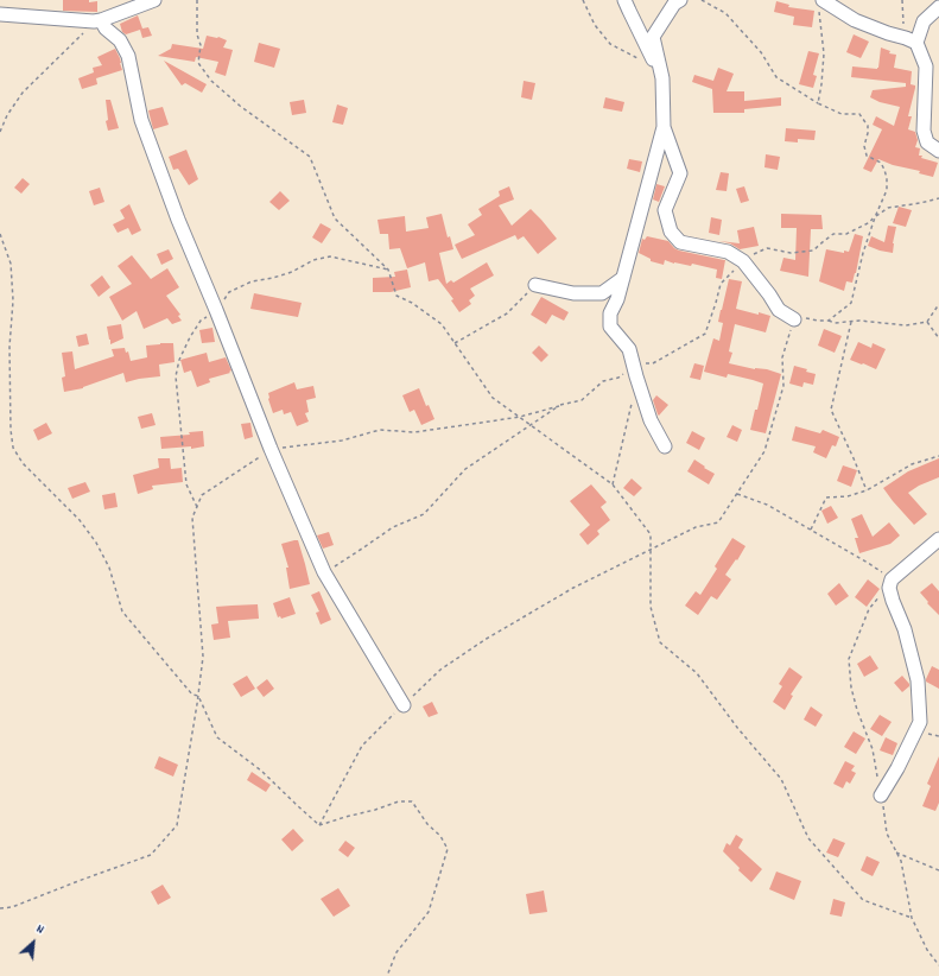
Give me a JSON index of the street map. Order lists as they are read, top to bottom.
{
  "north": "top right"
}
